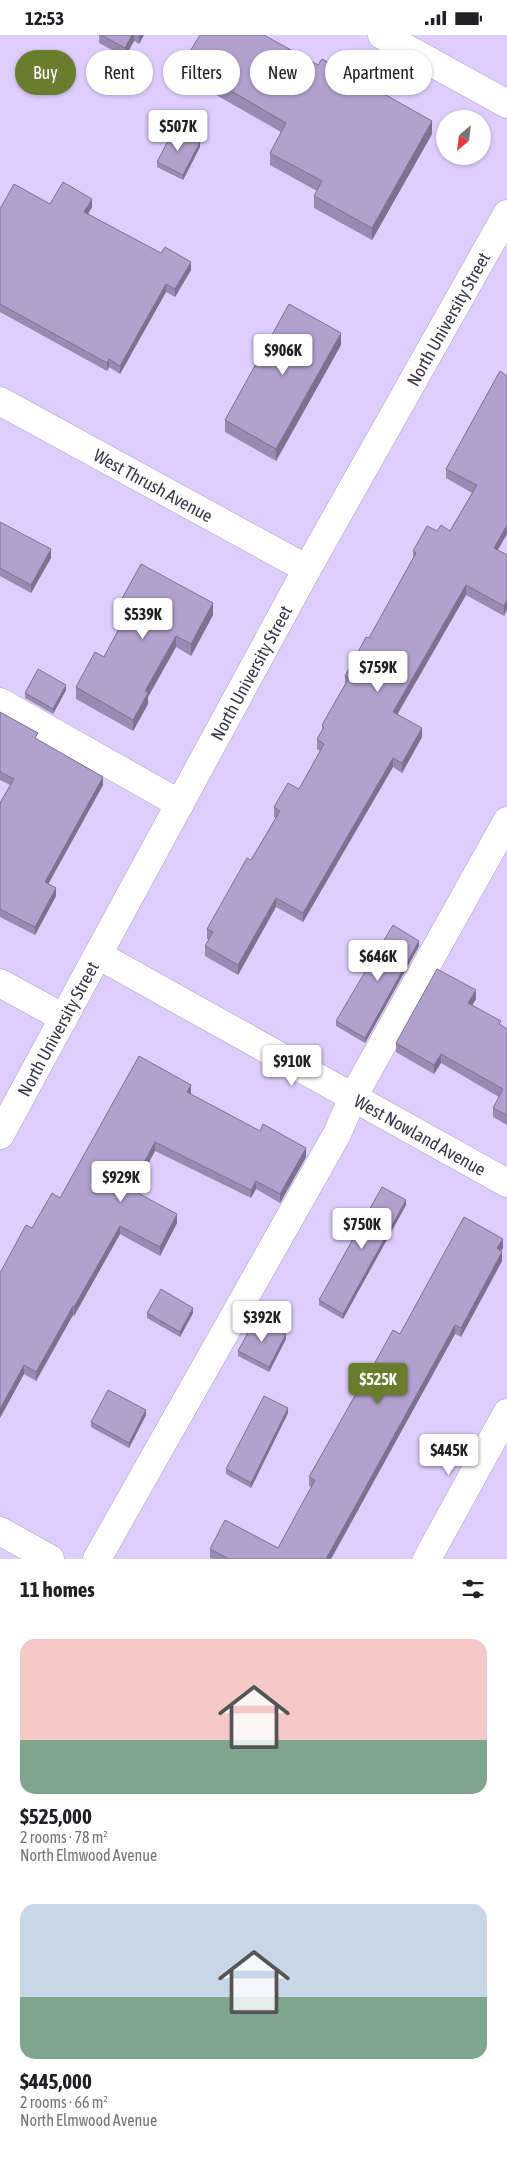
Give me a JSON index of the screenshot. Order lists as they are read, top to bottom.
{
  "streets": {
    "street": ["North University Street", "West Thrush Avenue", "West Nowland Avenue"]
  },
  "crossings": [
    ["North University Street", "West Thrush Avenue"],
    ["North University Street", "West Nowland Avenue"]
  ],
  "north": "bottom left",
  "page": {
    "status": "12:53",
    "chip": [
      "Buy",
      "Rent",
      "Filters",
      "New",
      "Apartment"
    ],
    "price": [
      "$507K",
      "$906K",
      "$539K",
      "$759K",
      "$646K",
      "$910K",
      "$929K",
      "$750K",
      "$392K",
      "$525K",
      "$445K"
    ],
    "heading": "11 homes",
    "list": [
      {
        "name": "$525,000",
        "note": "2 rooms · 78 m² · North Elmwood Avenue"
      },
      {
        "name": "$445,000",
        "note": "2 rooms · 66 m² · North Elmwood Avenue"
      }
    ]
  }
}
